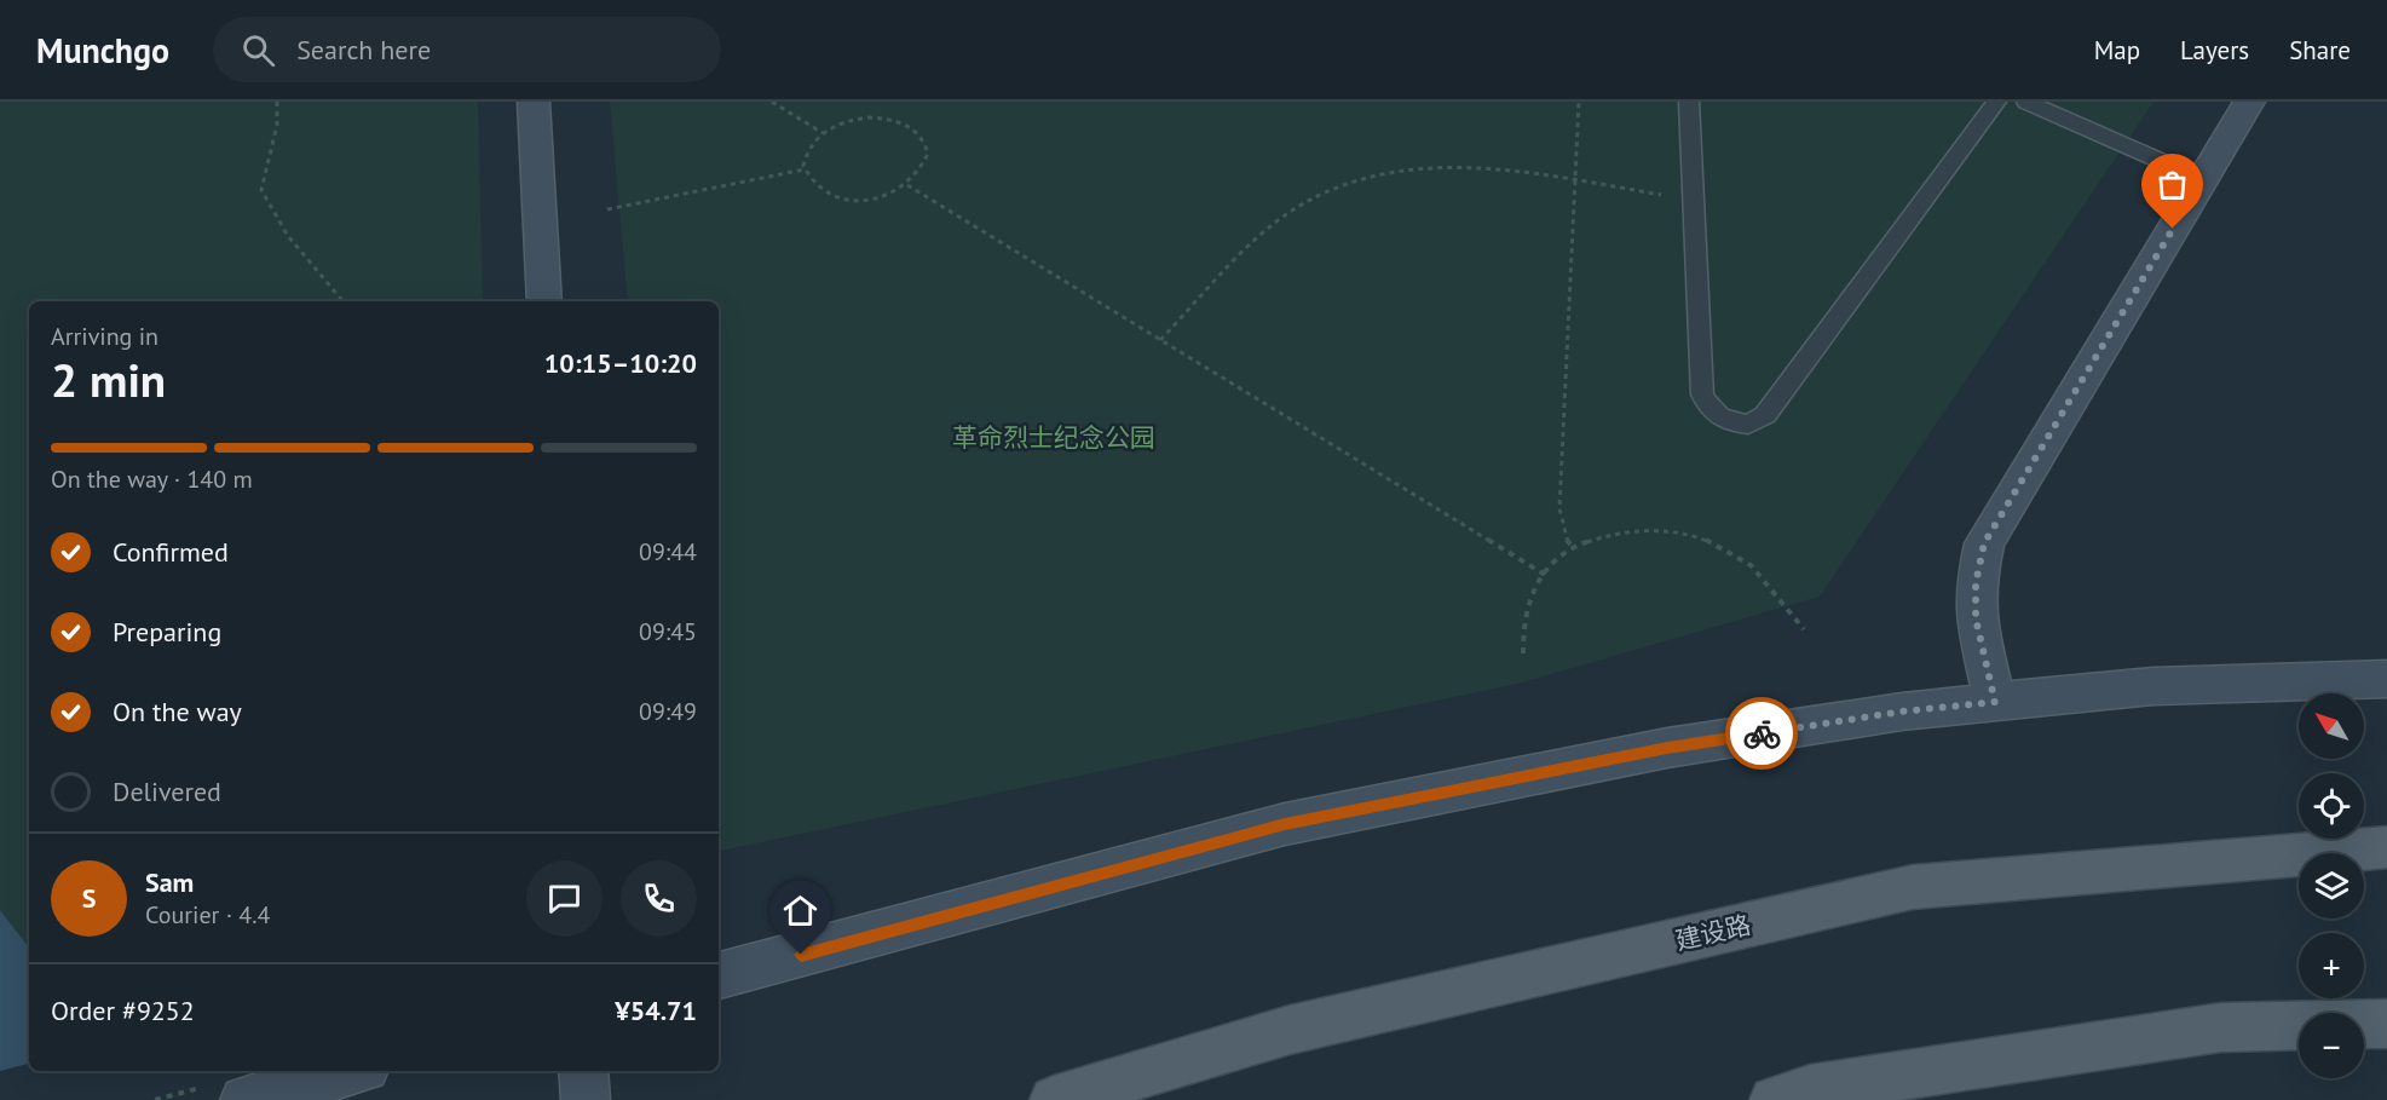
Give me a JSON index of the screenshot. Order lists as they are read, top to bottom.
{
  "streets": {
    "main road": ["建设路"]
  },
  "parks": ["革命烈士纪念公园"],
  "north": "top left",
  "page": {
    "header": "Munchgo",
    "search": "Search here",
    "nav": ["Map", "Layers", "Share"],
    "heading": ["2 min", "Arriving in", "10:15–10:20"],
    "panel": [
      "Sam",
      "Courier · 4.4",
      "Order #9252",
      "¥54.71"
    ],
    "bar": "On the way · 140 m",
    "list": [
      ["Confirmed", "09:44"],
      ["Preparing", "09:45"],
      ["On the way", "09:49"],
      "Delivered"
    ],
    "map_buttons": ["+", "−"],
    "round": "S"
  }
}
